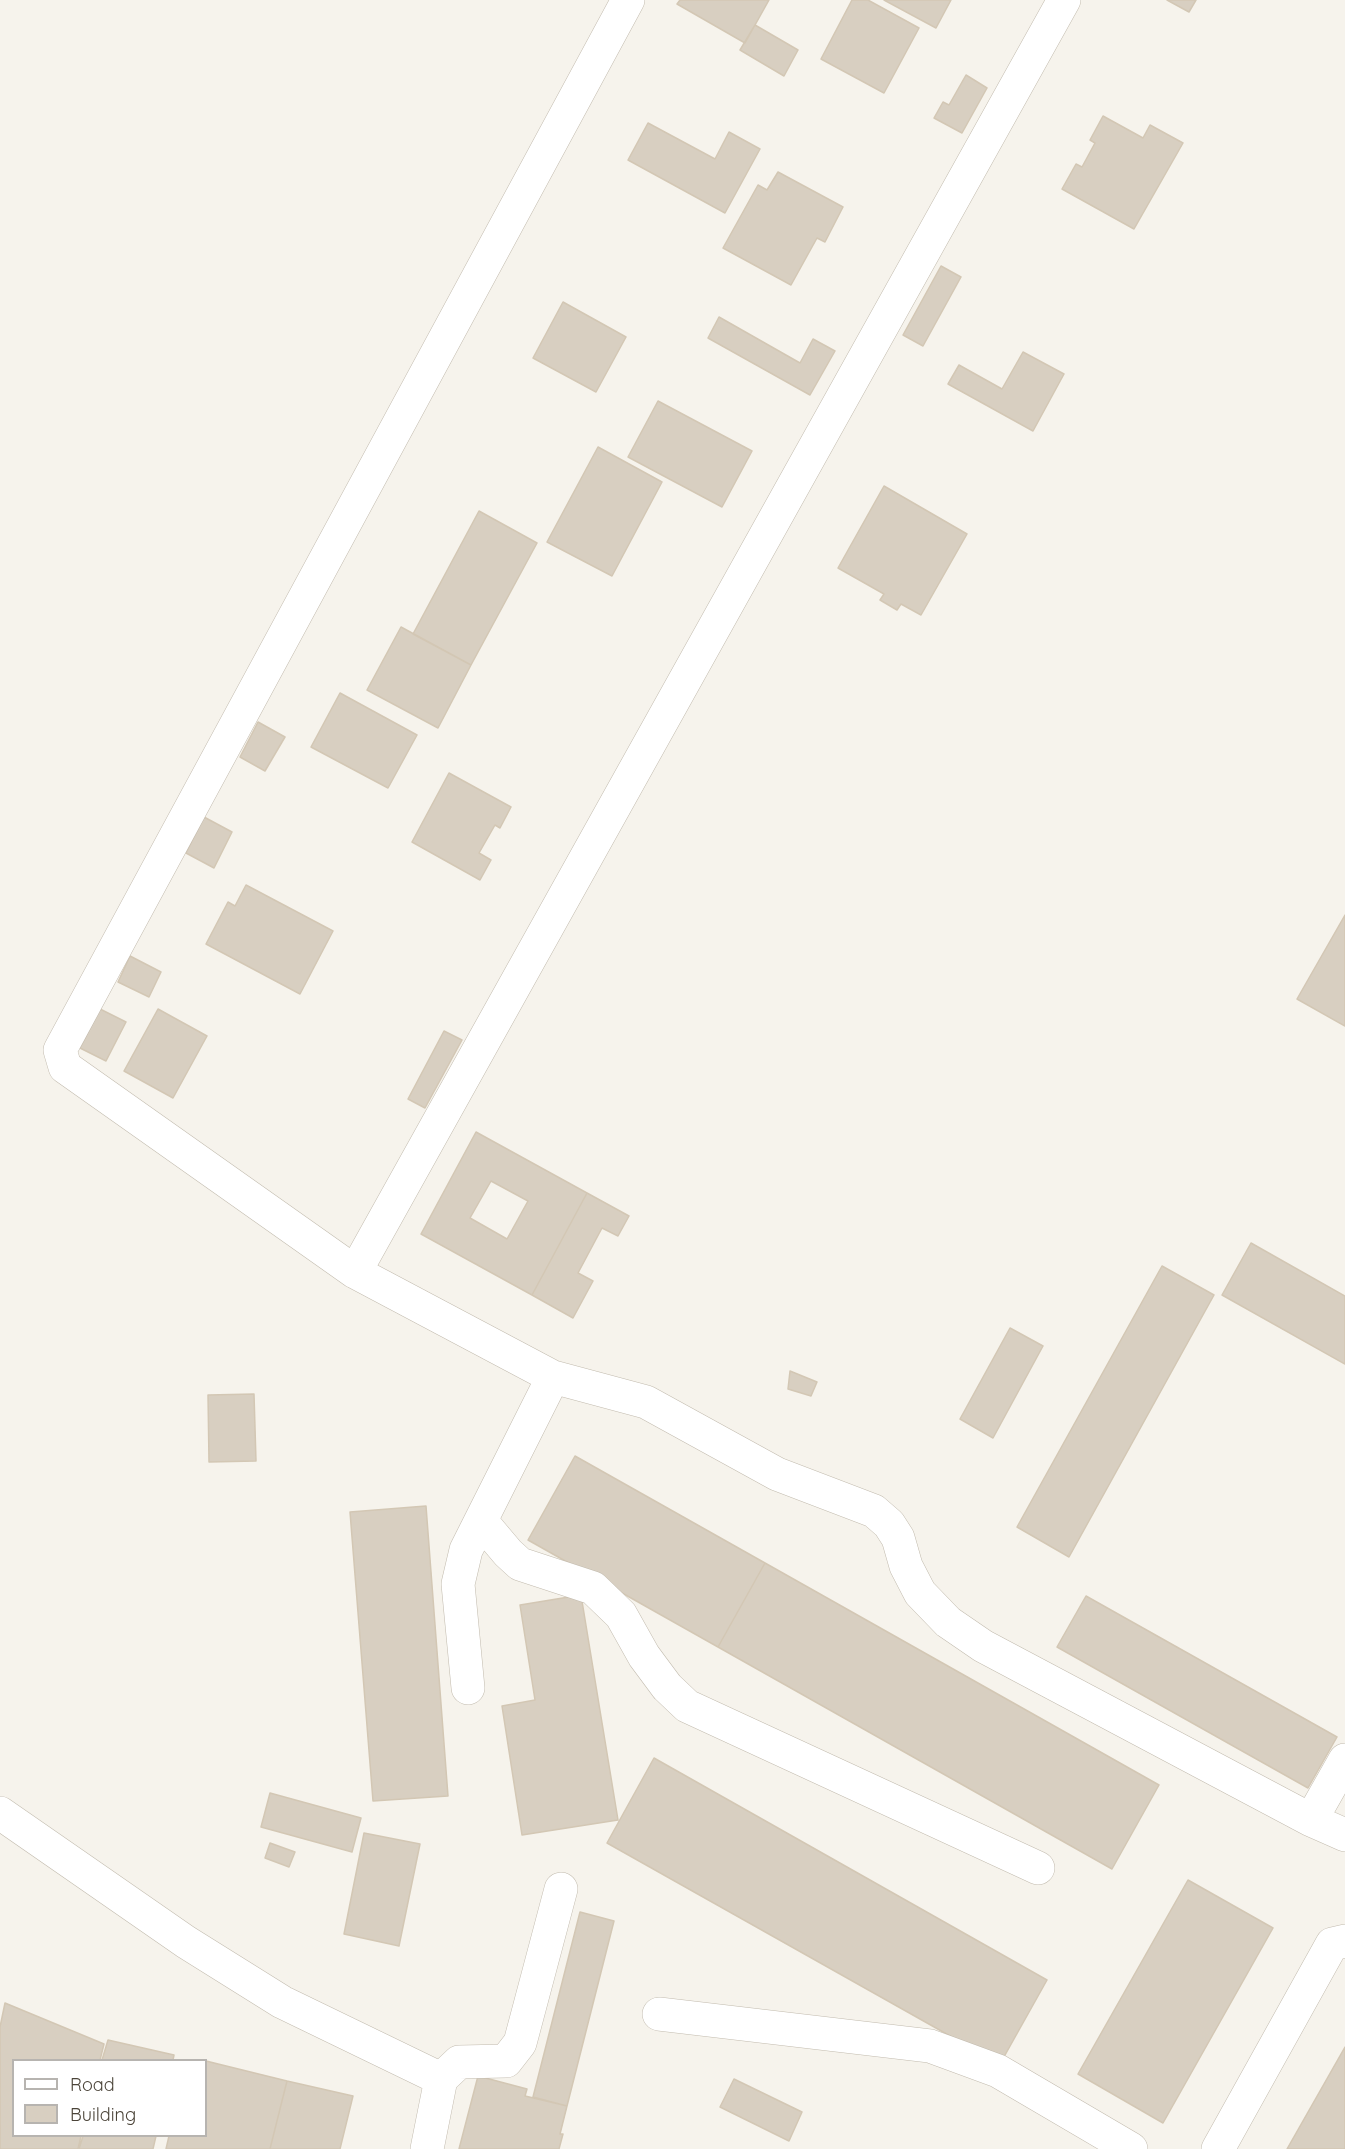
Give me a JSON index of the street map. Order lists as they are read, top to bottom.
{
  "legend": ["Road", "Building"]
}
